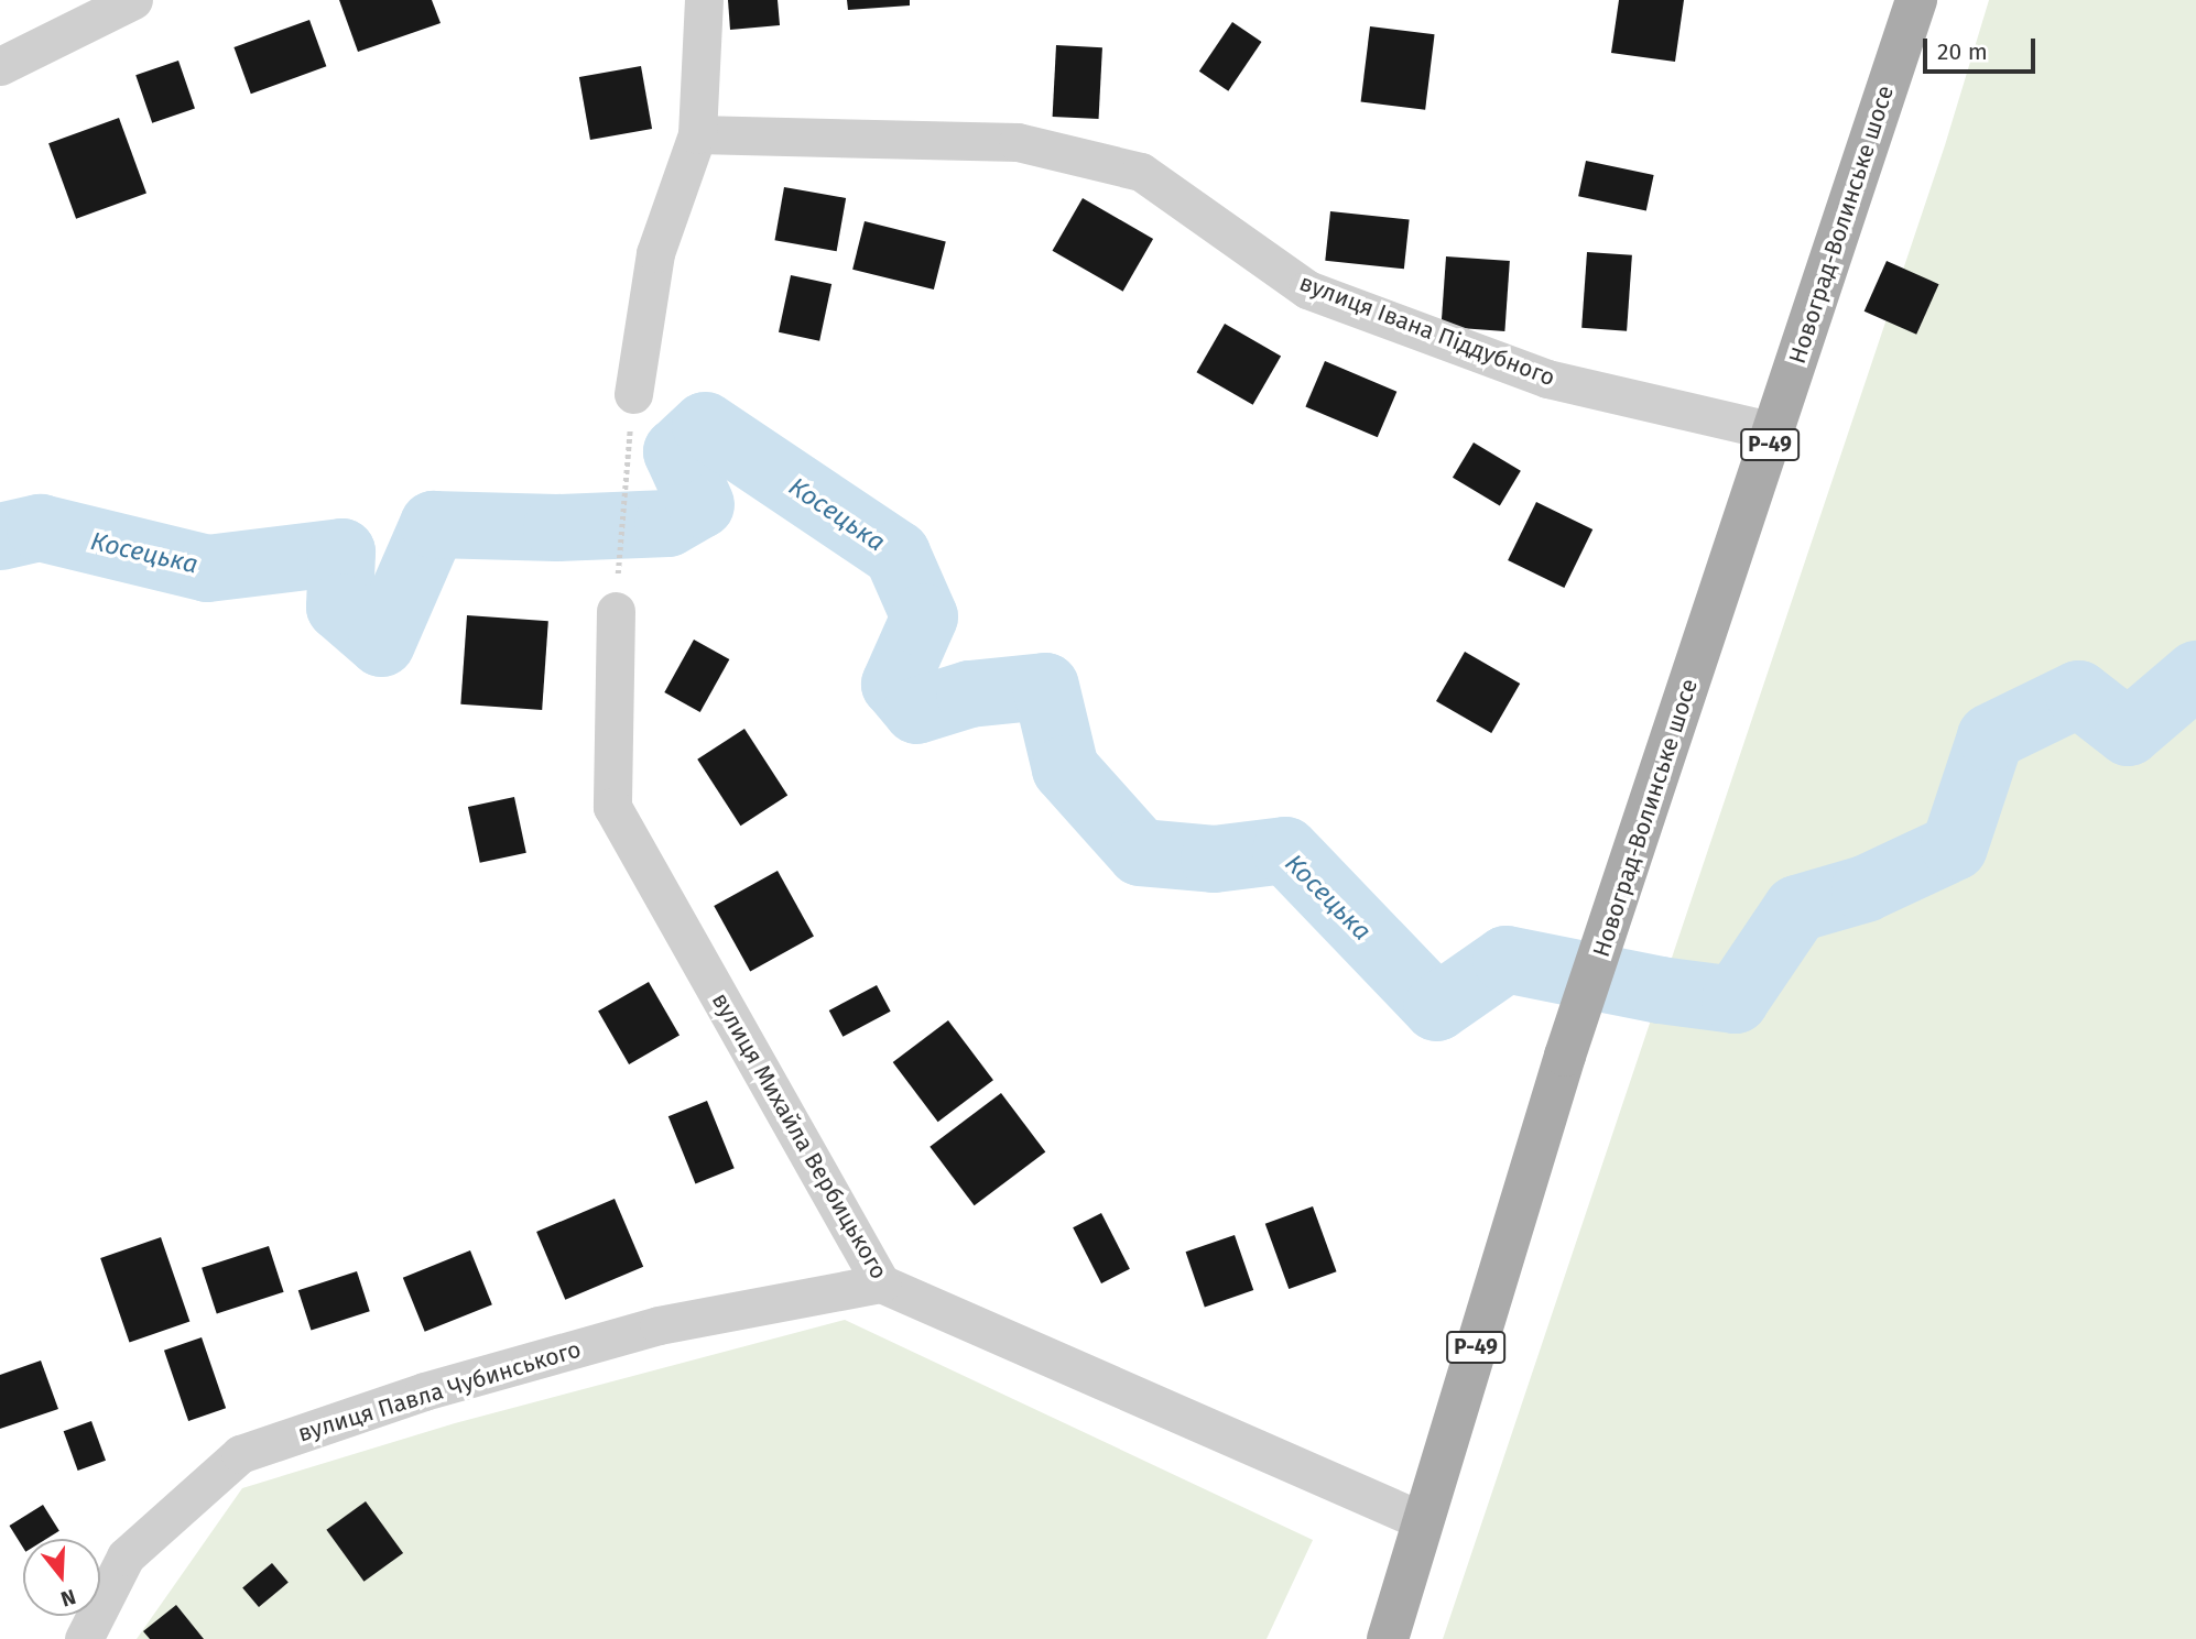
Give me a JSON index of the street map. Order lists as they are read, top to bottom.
{
  "streets": {
    "main road": ["Новоград-Волинське шосе", "Р-49"],
    "street": ["вулиця Івана Піддубного", "вулиця Михайла Вербицького", "вулиця Павла Чубинського"]
  },
  "crossings": [
    ["Новоград-Волинське шосе", "вулиця Івана Піддубного"],
    ["Новоград-Волинське шосе", "вулиця Михайла Вербицького"],
    ["вулиця Михайла Вербицького", "вулиця Павла Чубинського"]
  ],
  "water": ["Косецька"],
  "scale_bar": "20 m",
  "north": "bottom"
}
